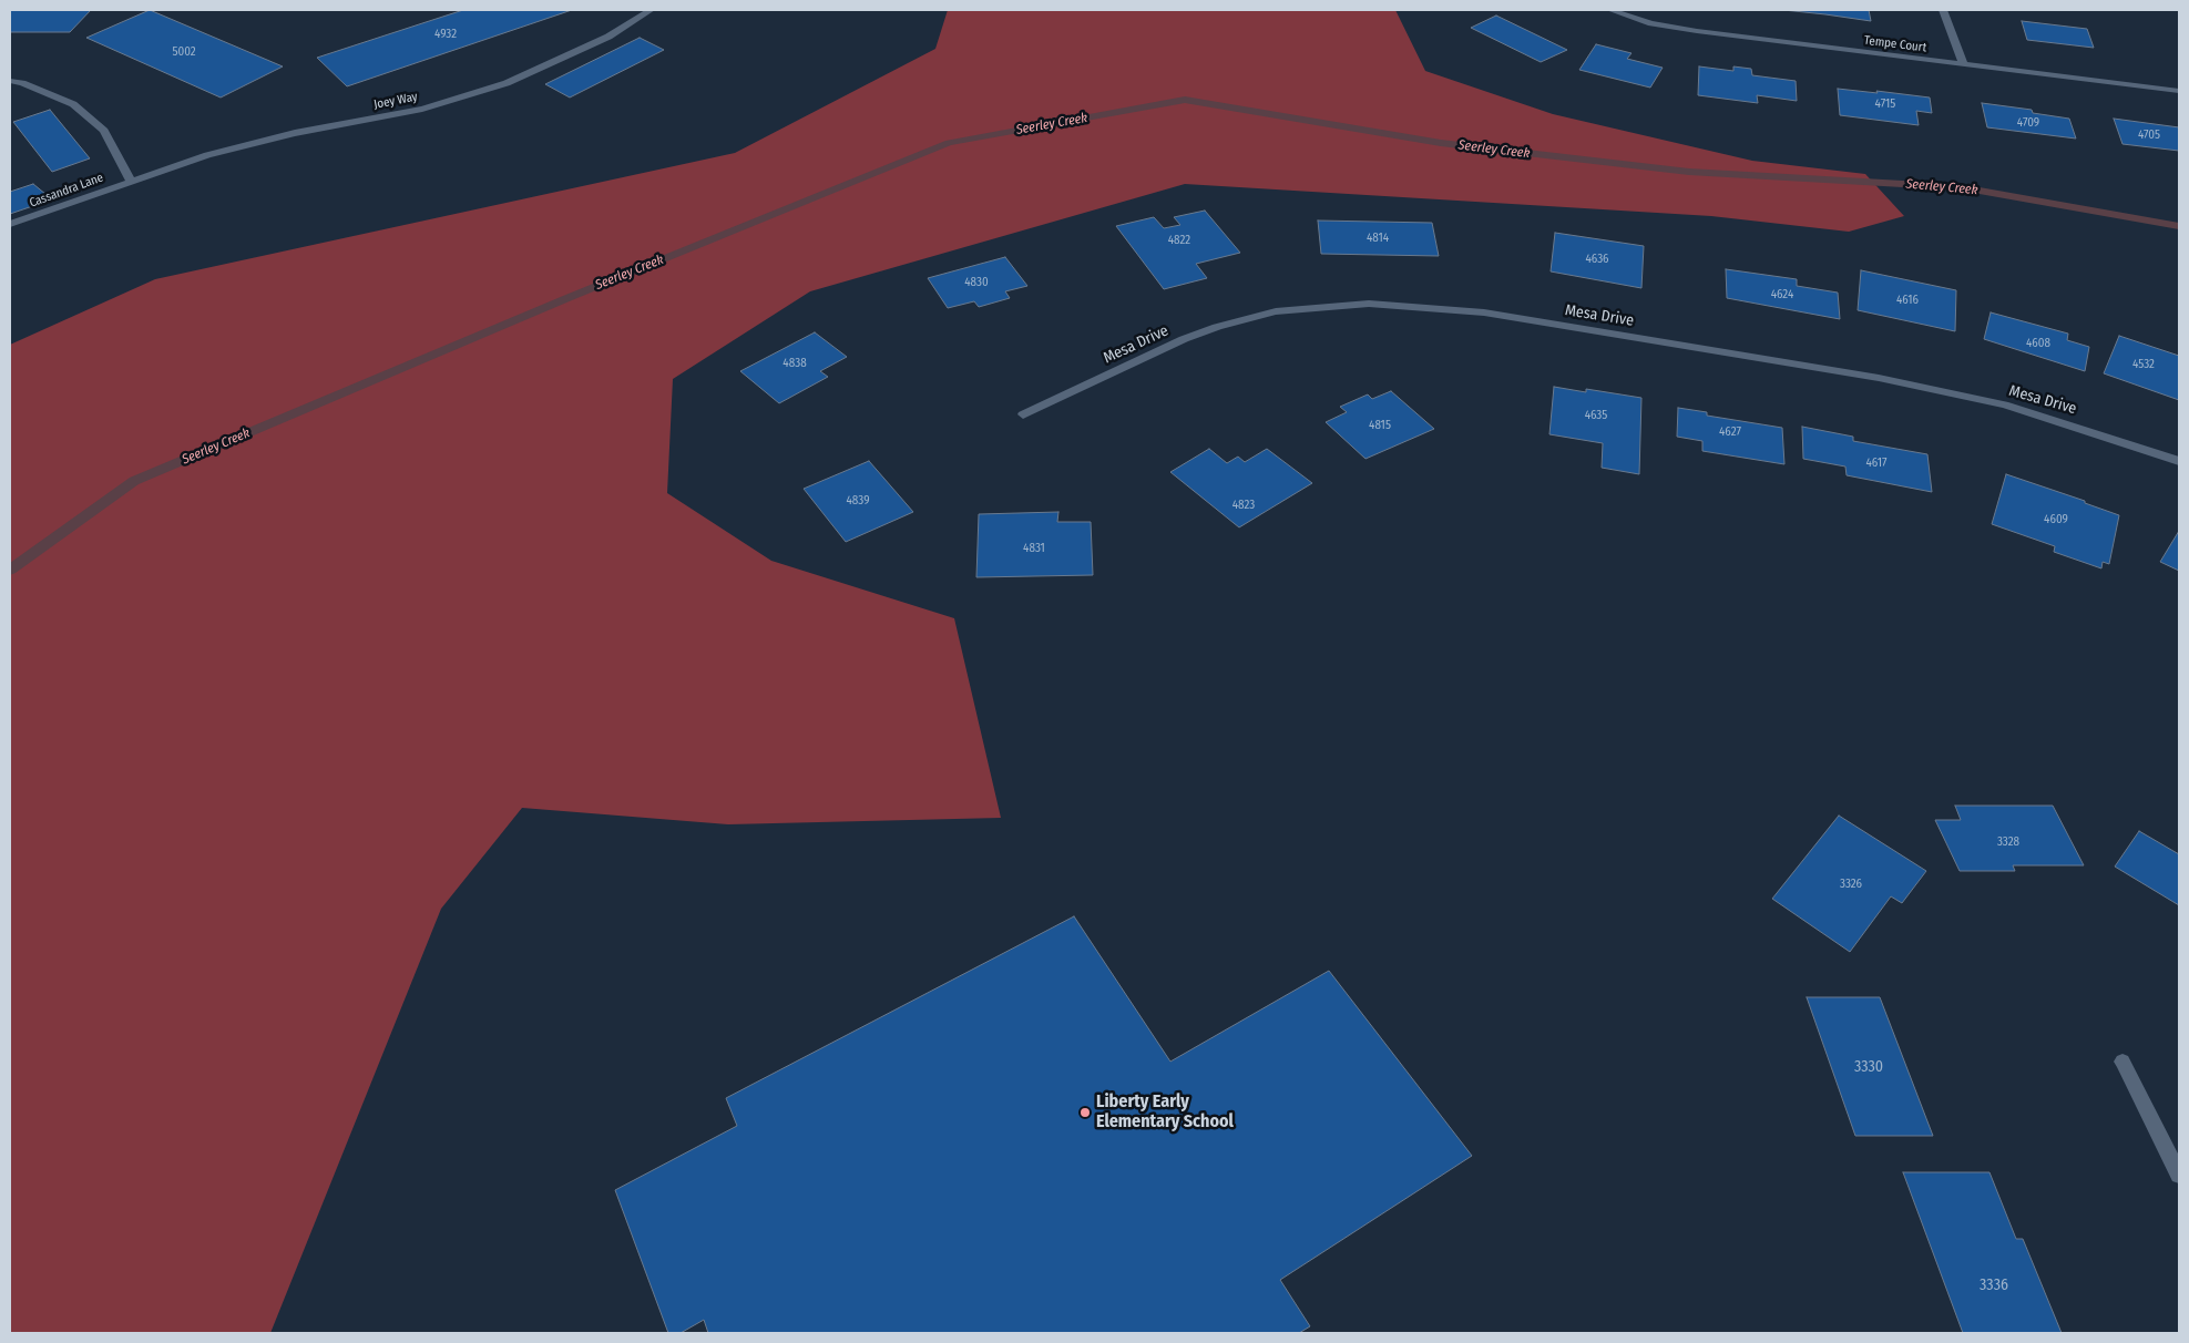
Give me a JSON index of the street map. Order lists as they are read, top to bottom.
{
  "streets": {
    "street": [
      "Tempe Court",
      "Joey Way",
      "Cassandra Lane",
      "Mesa Drive"
    ]
  },
  "crossings": [
    ["Joey Way", "Cassandra Lane"]
  ],
  "water": ["Seerley Creek"],
  "places": ["Liberty Early Elementary School"],
  "house_numbers": [
    "4932",
    "5002",
    "4715",
    "4709",
    "4705",
    "4814",
    "4822",
    "4636",
    "4830",
    "4624",
    "4616",
    "4608",
    "4838",
    "4532",
    "4635",
    "4815",
    "4627",
    "4617",
    "4839",
    "4823",
    "4609",
    "4831",
    "3328",
    "3326",
    "3330",
    "3336"
  ]
}
